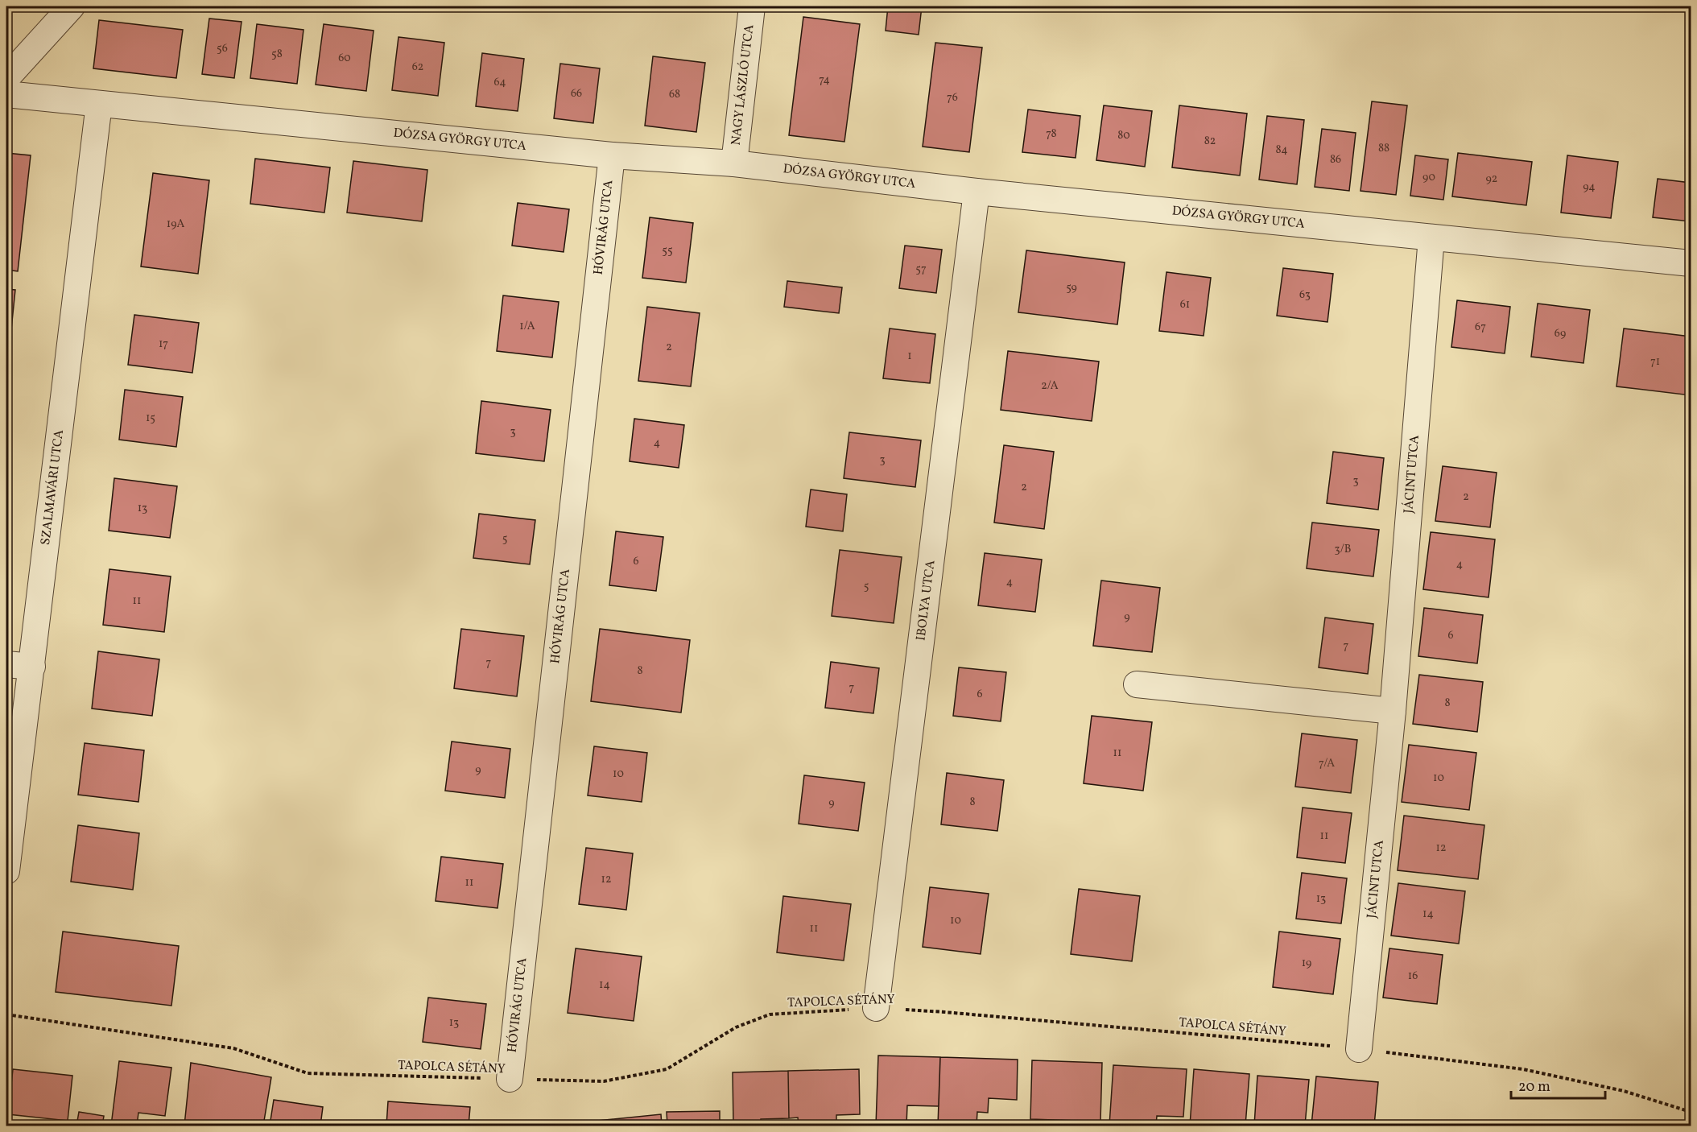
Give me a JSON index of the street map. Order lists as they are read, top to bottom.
{
  "streets": {
    "street": [
      "NAGY LÁSZLÓ UTCA",
      "DÓZSA GYÖRGY UTCA",
      "HÓVIRÁG UTCA",
      "JÁCINT UTCA",
      "SZALMAVÁRI UTCA",
      "IBOLYA UTCA"
    ],
    "path": ["TAPOLCA SÉTÁNY"]
  },
  "crossings": [
    ["NAGY LÁSZLÓ UTCA", "DÓZSA GYÖRGY UTCA"],
    ["DÓZSA GYÖRGY UTCA", "HÓVIRÁG UTCA"],
    ["DÓZSA GYÖRGY UTCA", "JÁCINT UTCA"],
    ["DÓZSA GYÖRGY UTCA", "SZALMAVÁRI UTCA"],
    ["DÓZSA GYÖRGY UTCA", "IBOLYA UTCA"],
    ["HÓVIRÁG UTCA", "TAPOLCA SÉTÁNY"],
    ["JÁCINT UTCA", "TAPOLCA SÉTÁNY"],
    ["IBOLYA UTCA", "TAPOLCA SÉTÁNY"]
  ],
  "house_numbers": [
    "56",
    "58",
    "60",
    "62",
    "74",
    "64",
    "66",
    "68",
    "76",
    "78",
    "80",
    "82",
    "88",
    "84",
    "86",
    "90",
    "92",
    "94",
    "19A",
    "55",
    "57",
    "59",
    "63",
    "61",
    "1/A",
    "67",
    "69",
    "17",
    "2",
    "1",
    "71",
    "2/A",
    "15",
    "3",
    "4",
    "3",
    "3",
    "2",
    "2",
    "13",
    "5",
    "3/B",
    "6",
    "4",
    "4",
    "5",
    "11",
    "9",
    "6",
    "7",
    "7",
    "8",
    "7",
    "6",
    "8",
    "11",
    "7/A",
    "9",
    "10",
    "10",
    "8",
    "9",
    "11",
    "12",
    "12",
    "11",
    "13",
    "14",
    "10",
    "11",
    "19",
    "16",
    "14",
    "13"
  ],
  "scale_bar": "20 m"
}
